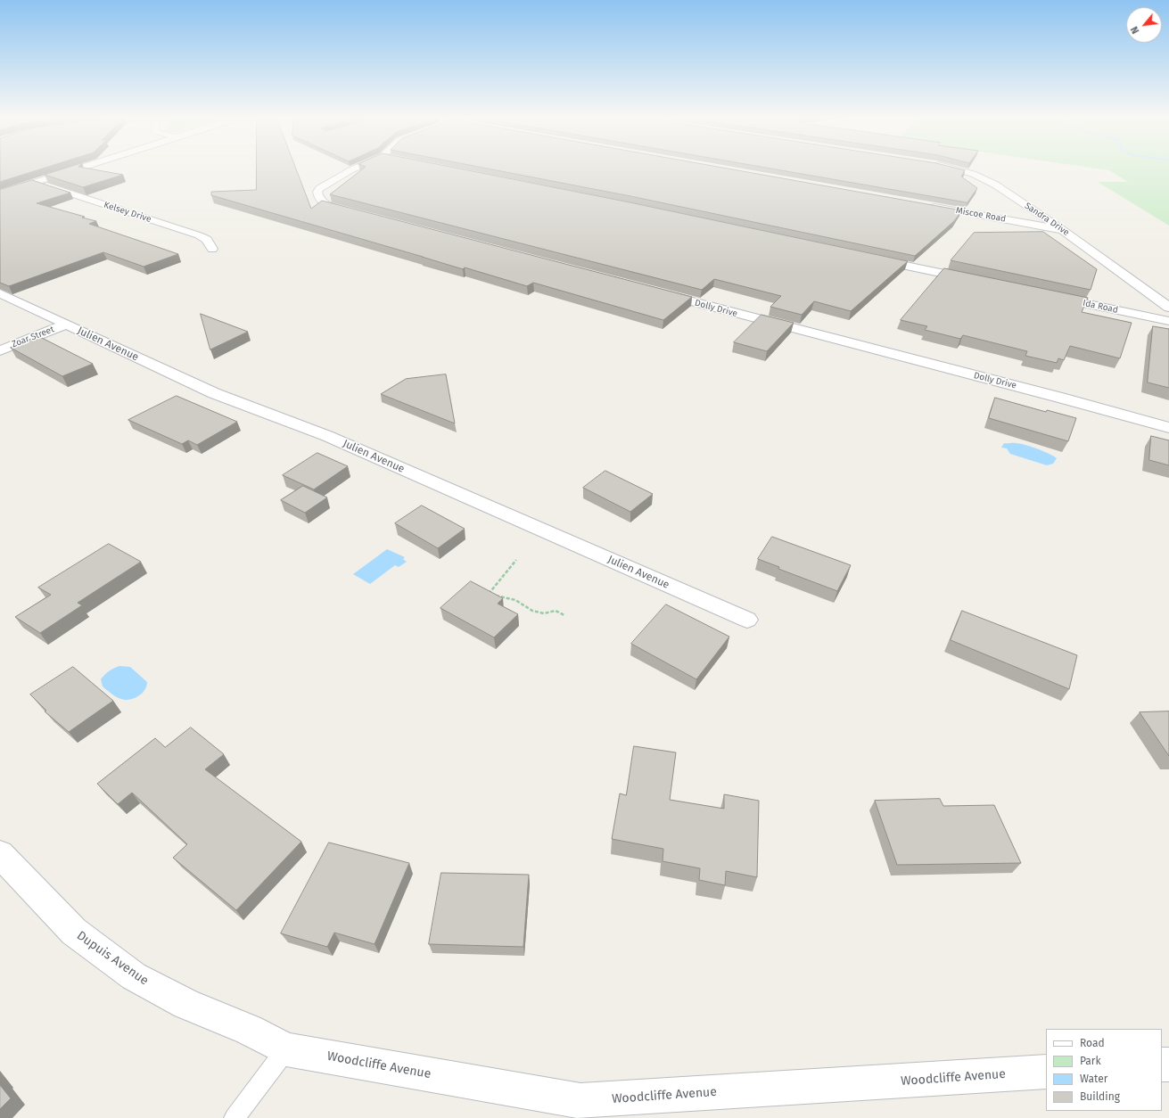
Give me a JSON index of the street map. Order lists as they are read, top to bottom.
{
  "streets": {
    "street": [
      "Kelsey Drive",
      "Miscoe Road",
      "Sandra Drive",
      "Ida Road",
      "Dolly Drive",
      "Zoar Street",
      "Julien Avenue",
      "Dupuis Avenue",
      "Woodcliffe Avenue"
    ]
  },
  "crossings": [
    ["Miscoe Road", "Sandra Drive"],
    ["Zoar Street", "Julien Avenue"],
    ["Dupuis Avenue", "Woodcliffe Avenue"]
  ],
  "legend": [
    "Road",
    "Park",
    "Water",
    "Building"
  ],
  "north": "bottom left"
}
